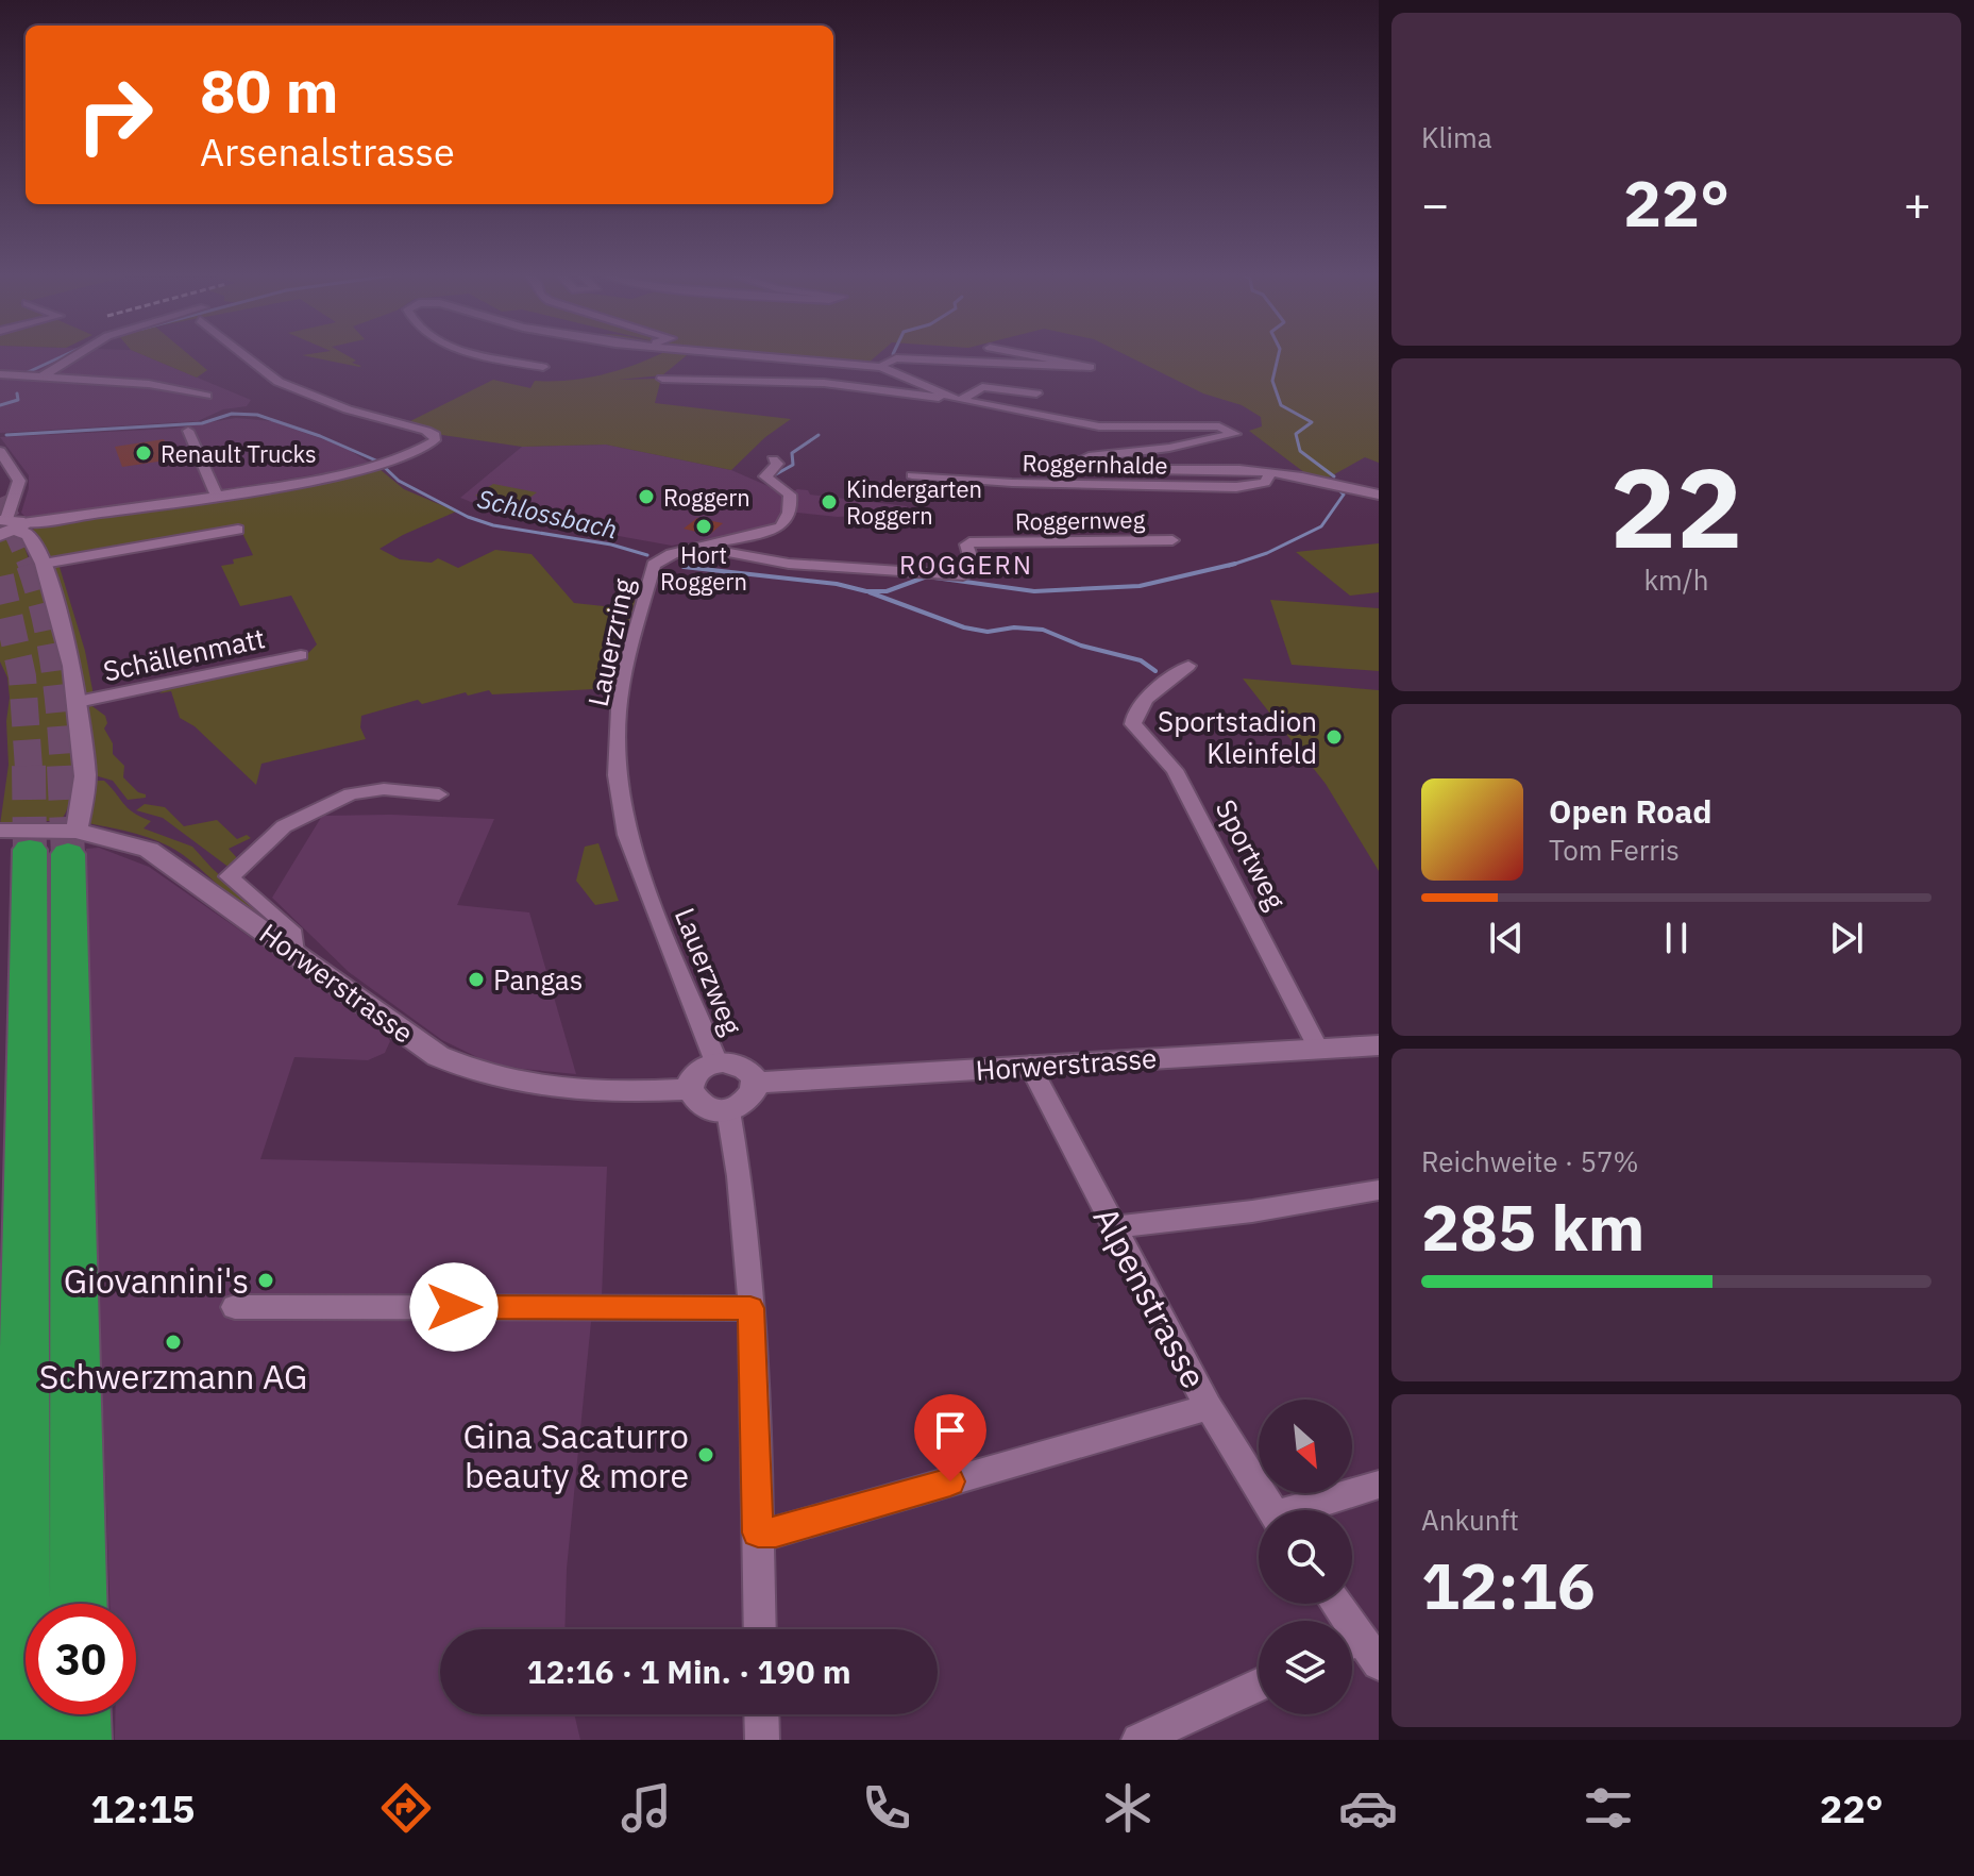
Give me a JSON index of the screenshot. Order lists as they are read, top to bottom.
{
  "streets": {
    "street": [
      "Roggernhalde",
      "Roggernweg",
      "Lauerzring",
      "Schällenmatt",
      "Sportweg",
      "Lauerzweg",
      "Horwerstrasse",
      "Alpenstrasse"
    ]
  },
  "crossings": [
    ["Roggernweg", "Lauerzring"],
    ["Lauerzring", "Lauerzweg"],
    ["Sportweg", "Horwerstrasse"],
    ["Lauerzweg", "Horwerstrasse"],
    ["Horwerstrasse", "Alpenstrasse"]
  ],
  "districts": ["ROGGERN"],
  "water": ["Schlossbach"],
  "places": [
    "Renault Trucks",
    "Roggern",
    "Kindergarten Roggern",
    "Hort Roggern",
    "Sportstadion Kleinfeld",
    "Pangas",
    "Giovannini's",
    "Schwerzmann AG",
    "Gina Sacaturro beauty & more"
  ],
  "north": "bottom right",
  "page": {
    "tile": [
      "Klima",
      ["22", "km/h"],
      ["Reichweite · 57%", "285 km"],
      ["Ankunft", "12:16"]
    ],
    "turn": ["80 m", "Arsenalstrasse"],
    "heat": ["−", "22°", "+"],
    "song": ["Open Road", "Tom Ferris"],
    "limit": "30",
    "trip": "12:16 · 1 Min. · 190 m",
    "tabs": ["12:15", "22°"]
  }
}
